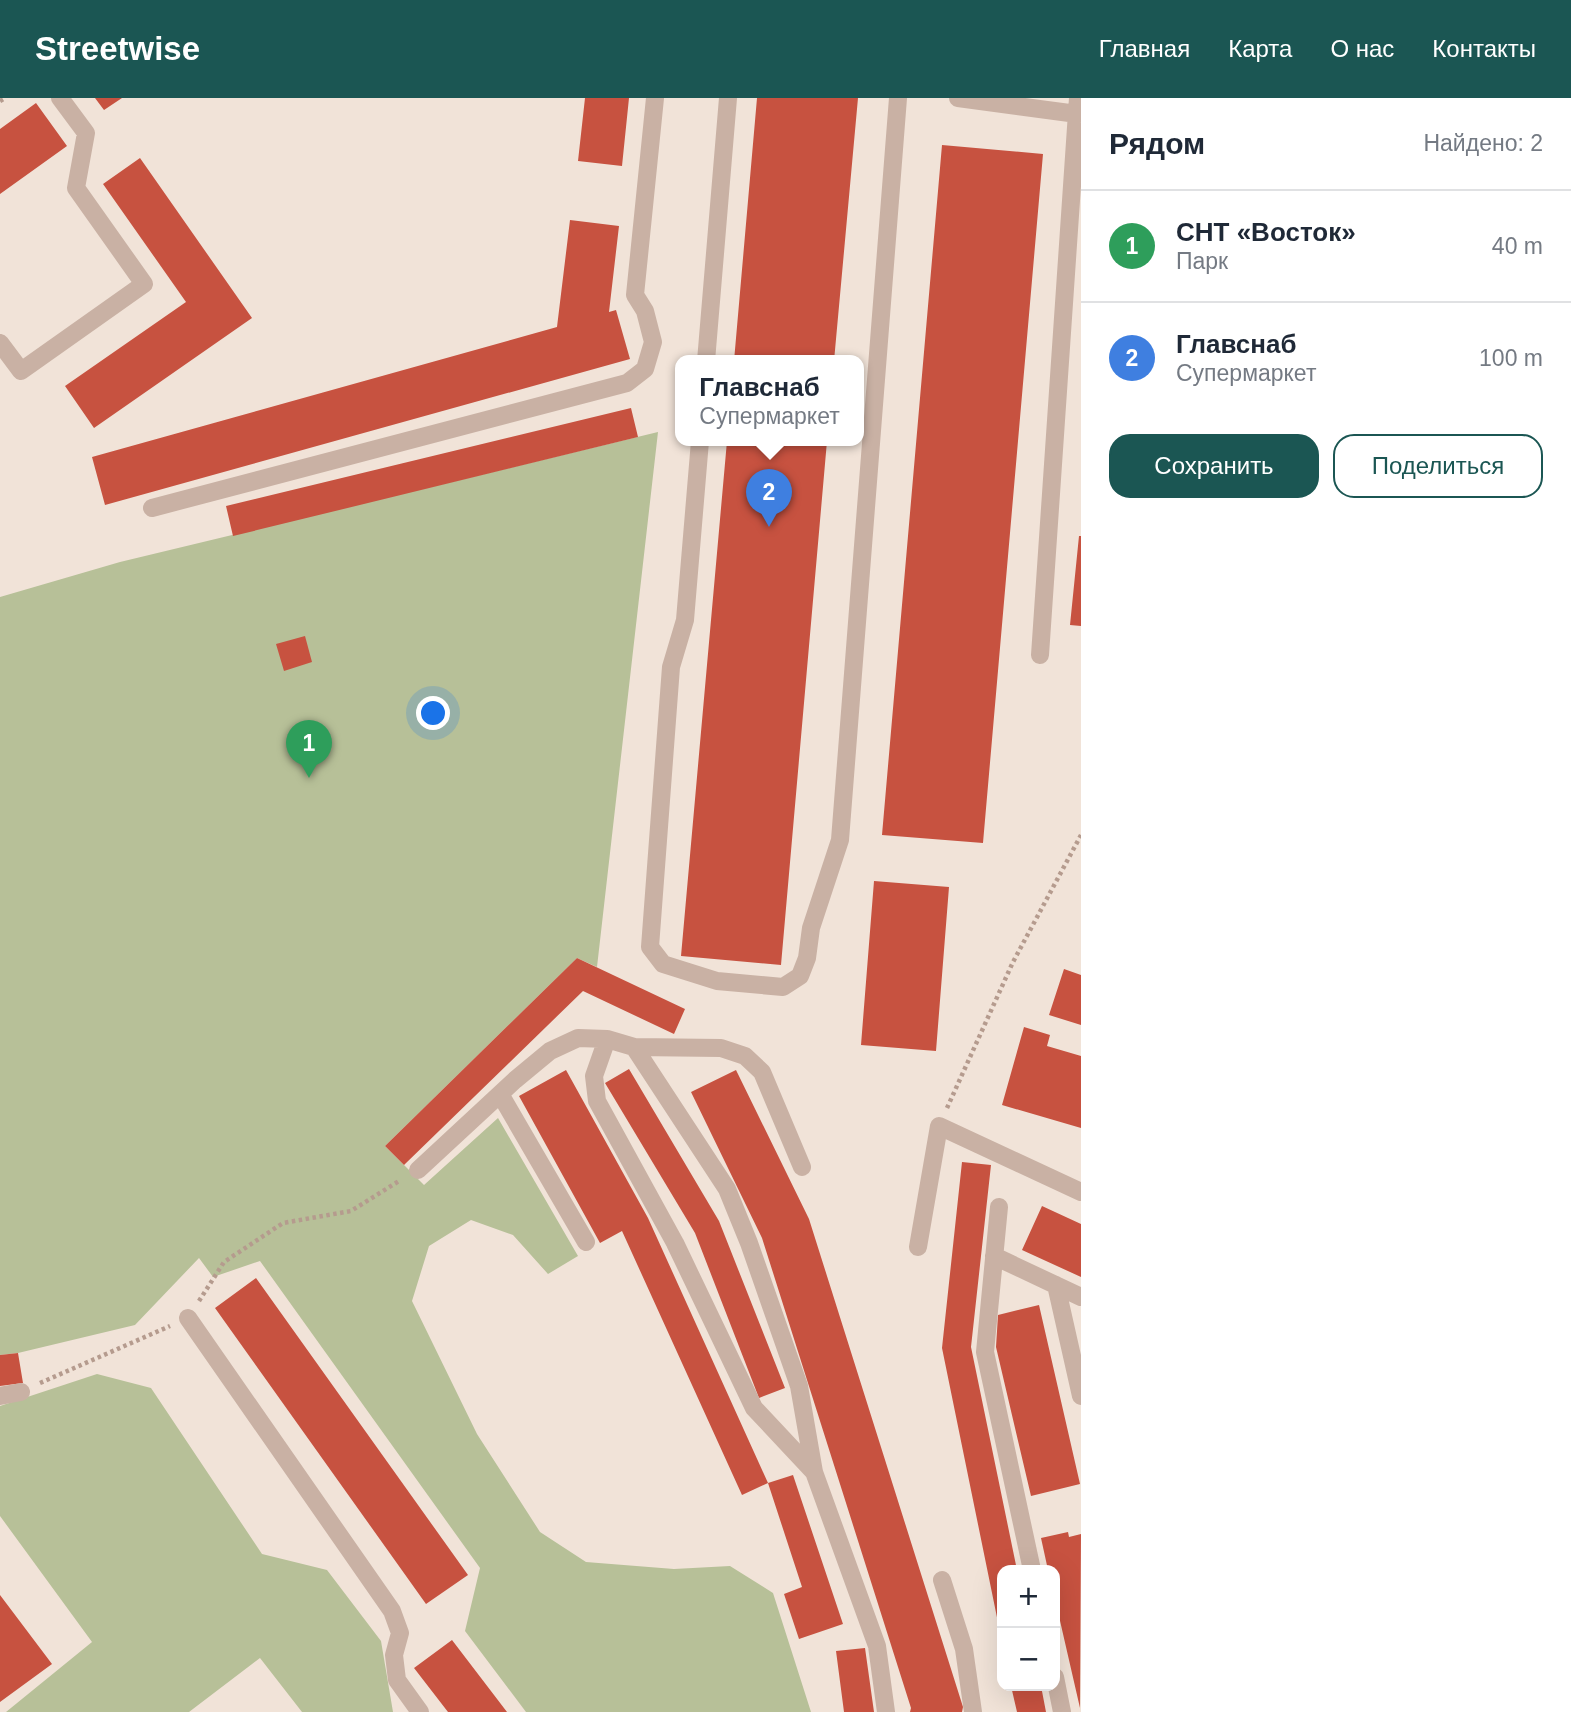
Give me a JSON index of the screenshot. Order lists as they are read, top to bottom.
{
  "page": {
    "header": "Streetwise",
    "nav": [
      "Главная",
      "Карта",
      "О нас",
      "Контакты"
    ],
    "heading": ["Рядом", "Найдено: 2"],
    "list": [
      {
        "mark": "1",
        "name": "СНТ «Восток»",
        "note": "Парк",
        "value": "40 m"
      },
      {
        "mark": "2",
        "name": "Главснаб",
        "note": "Супермаркет",
        "value": "100 m"
      }
    ],
    "popup": ["Главснаб", "Супермаркет"],
    "buttons": ["Сохранить", "Поделиться"],
    "pins": ["2", "1"],
    "map_buttons": ["+", "−"]
  }
}
